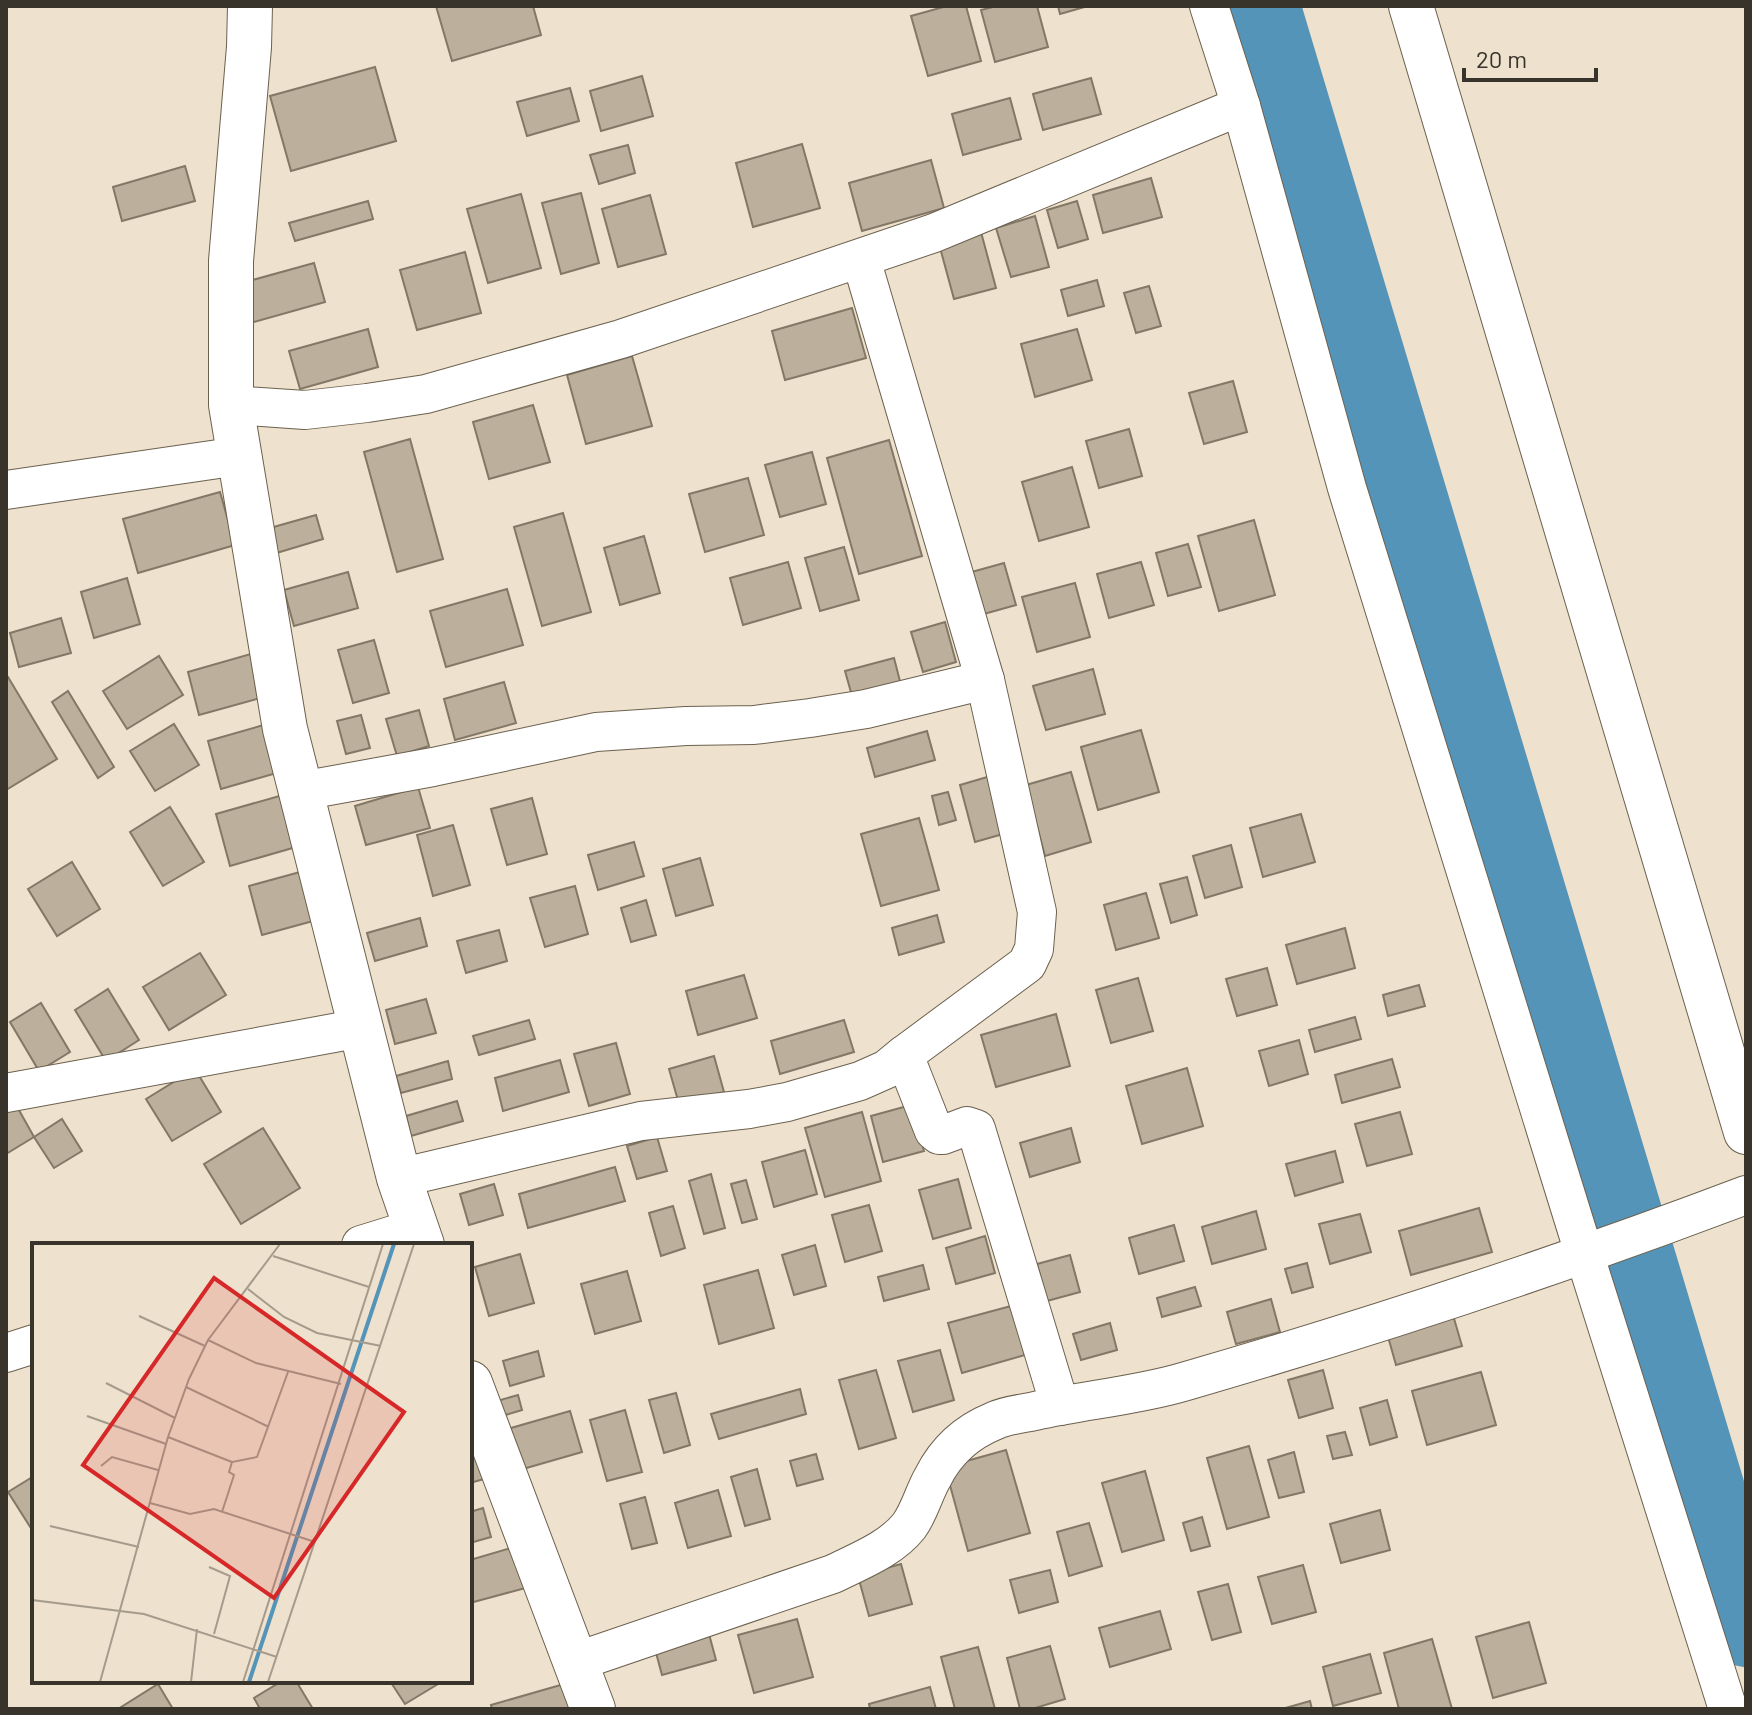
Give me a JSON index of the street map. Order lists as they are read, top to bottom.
{
  "scale_bar": "20 m"
}
